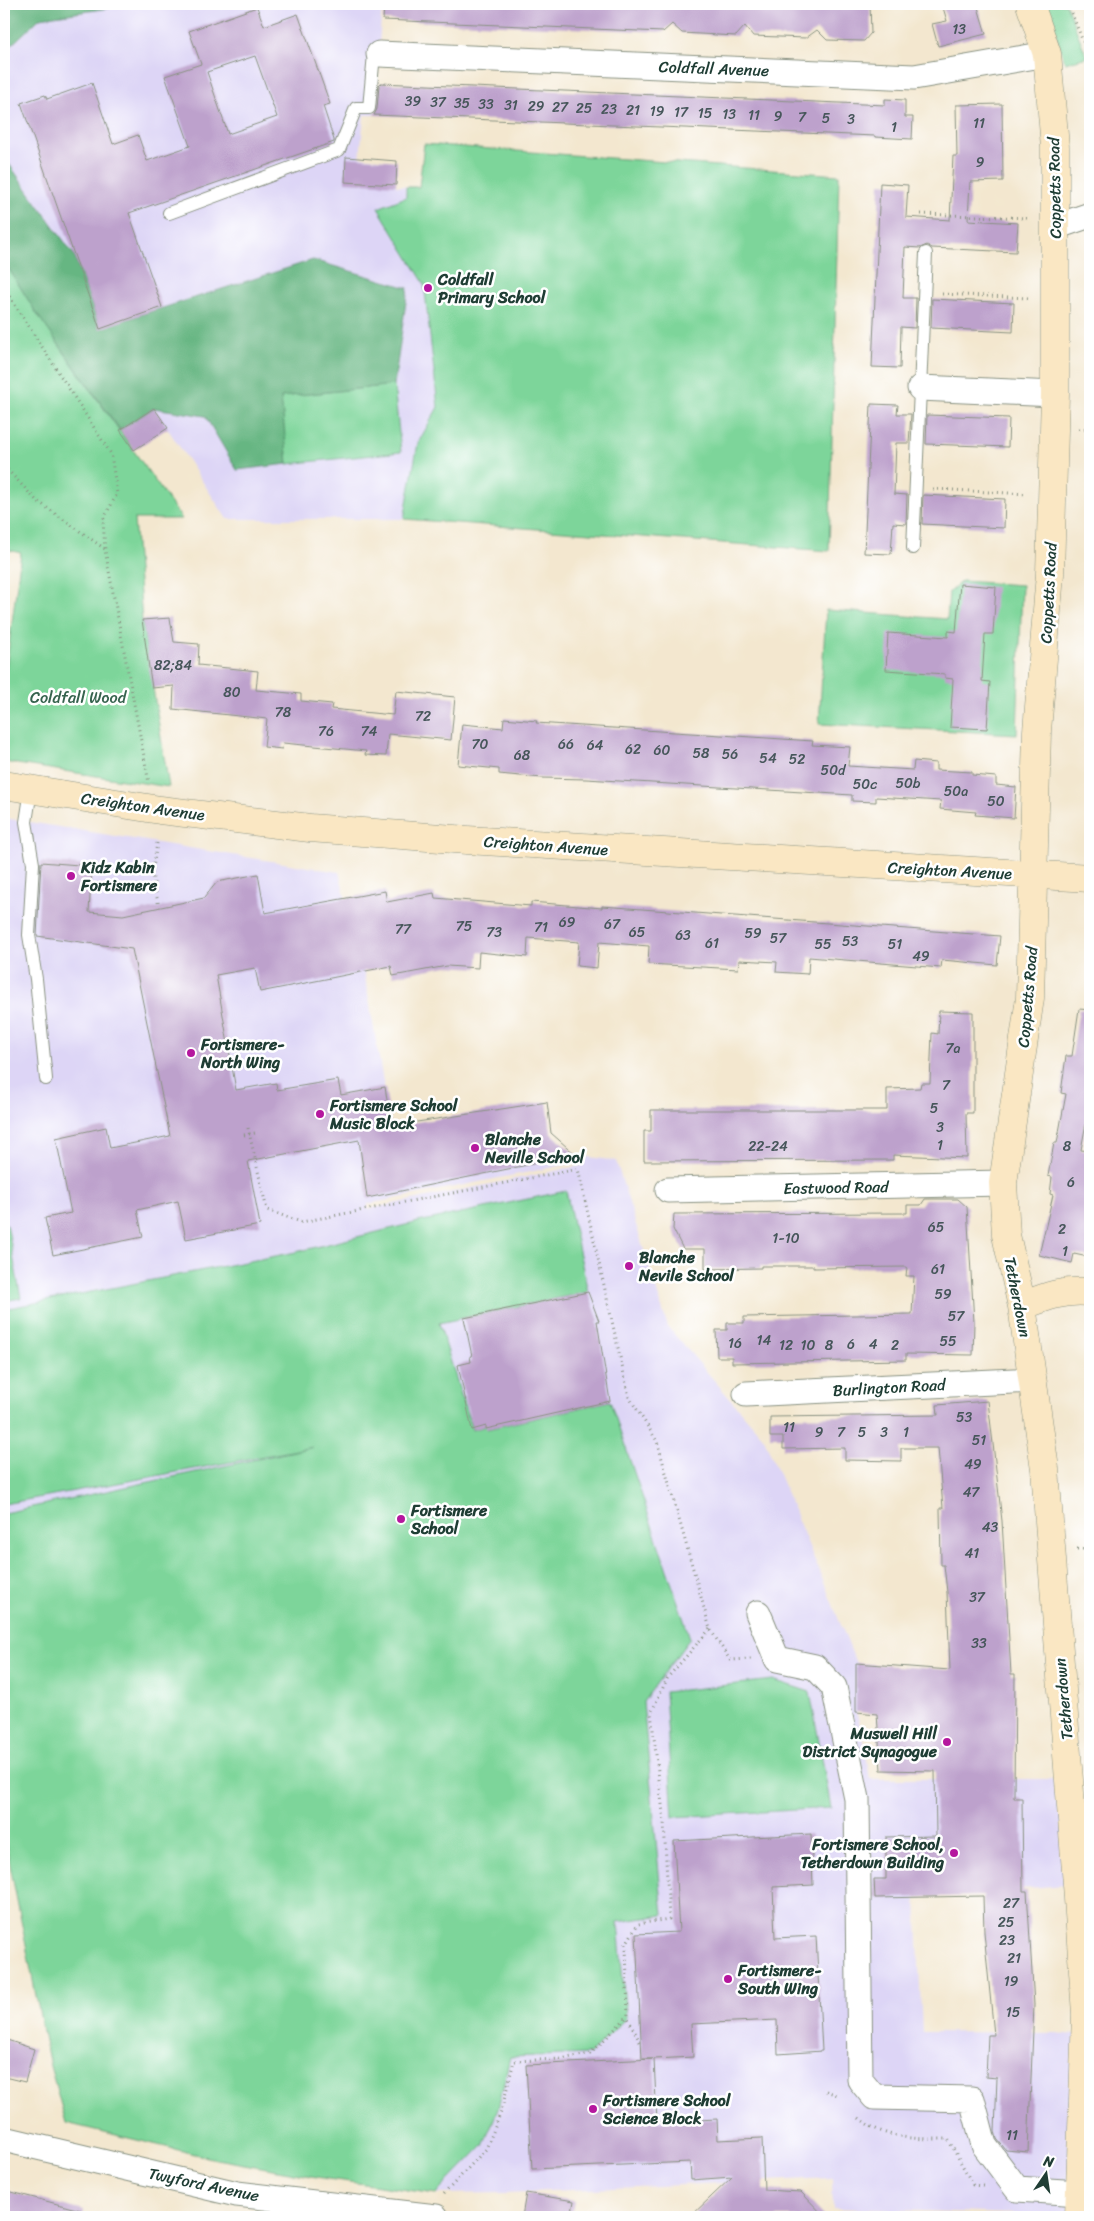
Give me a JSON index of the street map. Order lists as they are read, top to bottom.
{
  "streets": {
    "street": [
      "Coldfall Avenue",
      "Coppetts Road",
      "Creighton Avenue",
      "Eastwood Road",
      "Tetherdown",
      "Burlington Road",
      "Twyford Avenue"
    ]
  },
  "crossings": [
    ["Coldfall Avenue", "Coppetts Road"],
    ["Coppetts Road", "Creighton Avenue"],
    ["Coppetts Road", "Eastwood Road"],
    ["Coppetts Road", "Tetherdown"],
    ["Eastwood Road", "Tetherdown"],
    ["Tetherdown", "Burlington Road"]
  ],
  "parks": ["Coldfall Wood"],
  "places": [
    "Coldfall Primary School",
    "Kidz Kabin Fortismere",
    "Fortismere- North Wing",
    "Fortismere School Music Block",
    "Blanche Neville School",
    "Blanche Nevile School",
    "Fortismere School",
    "Muswell Hill District Synagogue",
    "Fortismere School, Tetherdown Building",
    "Fortismere- South Wing",
    "Fortismere School Science Block"
  ],
  "house_numbers": [
    "13",
    "39",
    "37",
    "35",
    "33",
    "31",
    "29",
    "27",
    "25",
    "23",
    "21",
    "19",
    "17",
    "15",
    "13",
    "11",
    "9",
    "7",
    "5",
    "3",
    "11",
    "1",
    "9",
    "82;84",
    "80",
    "78",
    "72",
    "76",
    "74",
    "70",
    "66",
    "64",
    "62",
    "60",
    "58",
    "56",
    "68",
    "54",
    "52",
    "50d",
    "50b",
    "50c",
    "50a",
    "50",
    "69",
    "67",
    "75",
    "71",
    "77",
    "73",
    "65",
    "59",
    "63",
    "57",
    "53",
    "61",
    "55",
    "51",
    "49",
    "7a",
    "7",
    "5",
    "3",
    "1",
    "22-24",
    "8",
    "6",
    "65",
    "2",
    "1-10",
    "1",
    "61",
    "59",
    "57",
    "14",
    "55",
    "16",
    "6",
    "4",
    "12",
    "10",
    "8",
    "2",
    "53",
    "11",
    "9",
    "7",
    "5",
    "3",
    "1",
    "51",
    "49",
    "47",
    "43",
    "41",
    "37",
    "33",
    "27",
    "25",
    "23",
    "21",
    "19",
    "15",
    "11"
  ],
  "north": "top"
}
